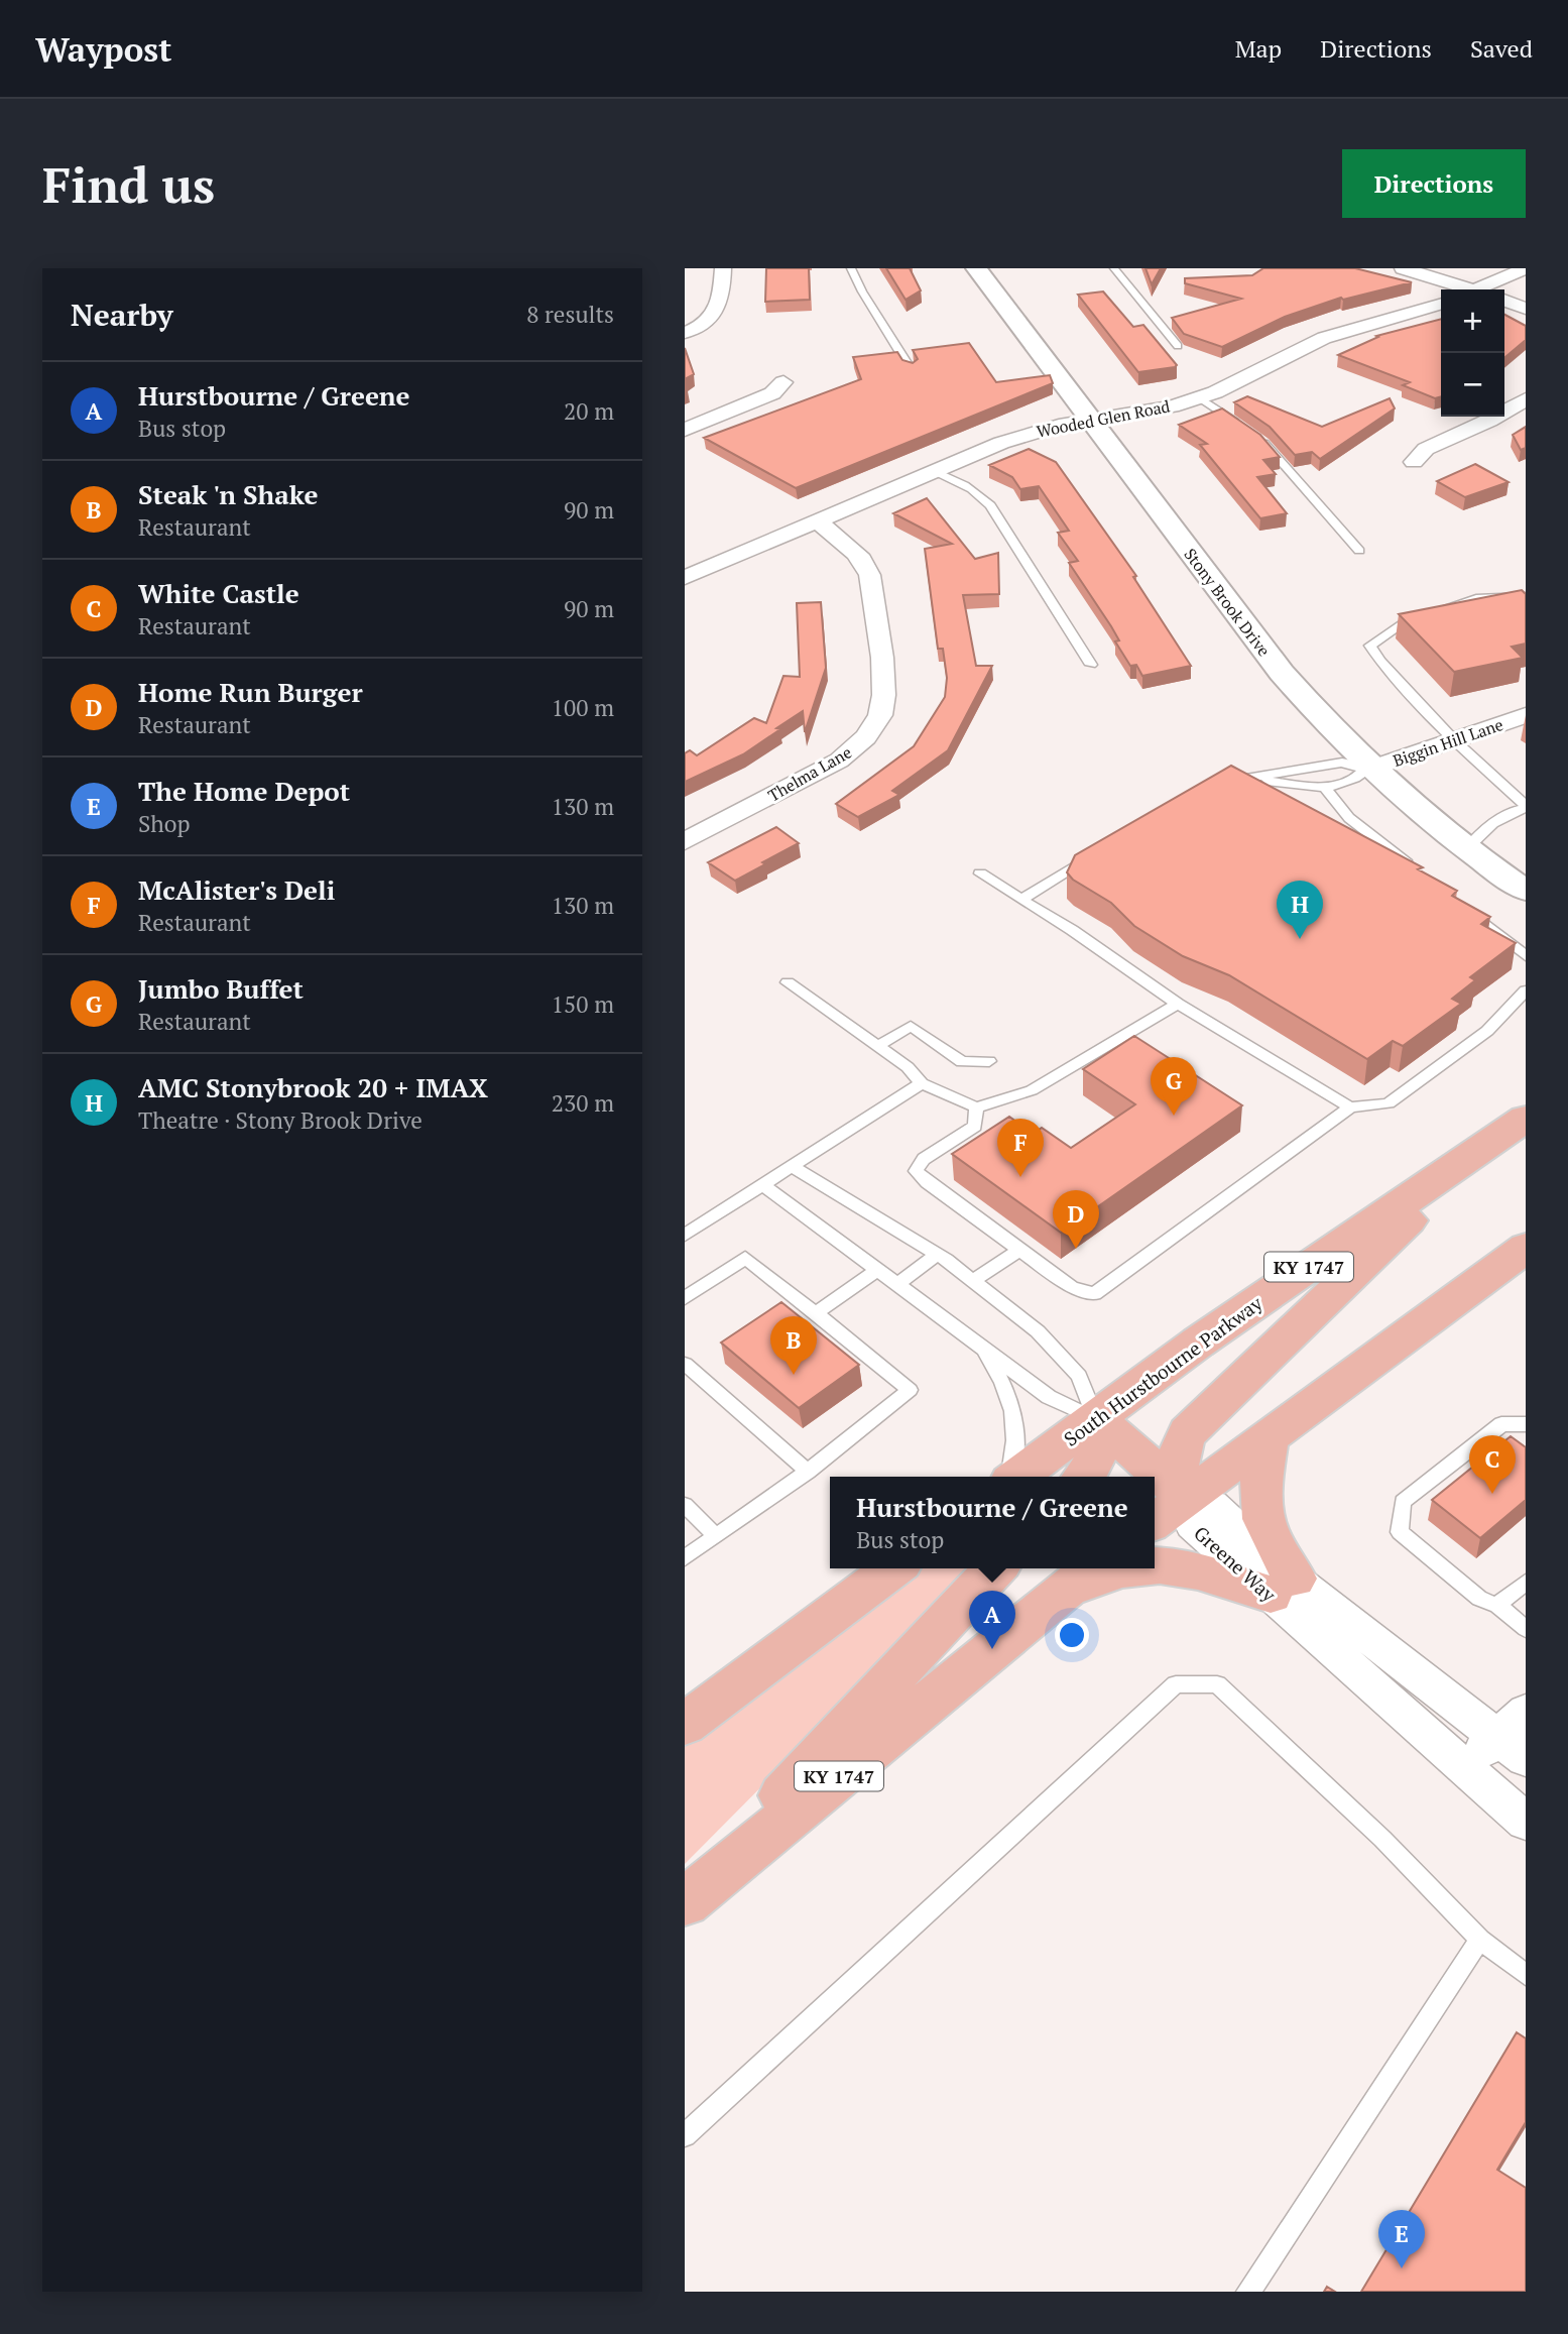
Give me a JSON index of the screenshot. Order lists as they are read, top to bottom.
{
  "streets": {
    "main road": ["KY 1747", "South Hurstbourne Parkway"],
    "street": [
      "Wooded Glen Road",
      "Stony Brook Drive",
      "Biggin Hill Lane",
      "Thelma Lane",
      "Greene Way"
    ]
  },
  "crossings": [
    ["Wooded Glen Road", "Stony Brook Drive"],
    ["Wooded Glen Road", "Thelma Lane"],
    ["Stony Brook Drive", "Biggin Hill Lane"]
  ],
  "page": {
    "header": "Waypost",
    "nav": ["Map", "Directions", "Saved"],
    "buttons": "Directions",
    "title": "Find us",
    "heading": ["Nearby", "8 results"],
    "map_buttons": ["+", "−"],
    "list": [
      {
        "mark": "A",
        "name": "Hurstbourne / Greene",
        "note": "Bus stop",
        "value": "20 m"
      },
      {
        "mark": "B",
        "name": "Steak 'n Shake",
        "note": "Restaurant",
        "value": "90 m"
      },
      {
        "mark": "C",
        "name": "White Castle",
        "note": "Restaurant",
        "value": "90 m"
      },
      {
        "mark": "D",
        "name": "Home Run Burger",
        "note": "Restaurant",
        "value": "100 m"
      },
      {
        "mark": "E",
        "name": "The Home Depot",
        "note": "Shop",
        "value": "130 m"
      },
      {
        "mark": "F",
        "name": "McAlister's Deli",
        "note": "Restaurant",
        "value": "130 m"
      },
      {
        "mark": "G",
        "name": "Jumbo Buffet",
        "note": "Restaurant",
        "value": "150 m"
      },
      {
        "mark": "H",
        "name": "AMC Stonybrook 20 + IMAX",
        "note": "Theatre · Stony Brook Drive",
        "value": "230 m"
      }
    ],
    "pins": [
      "H",
      "G",
      "F",
      "D",
      "B",
      "C",
      "A",
      "E"
    ],
    "popup": ["Hurstbourne / Greene", "Bus stop"]
  }
}
